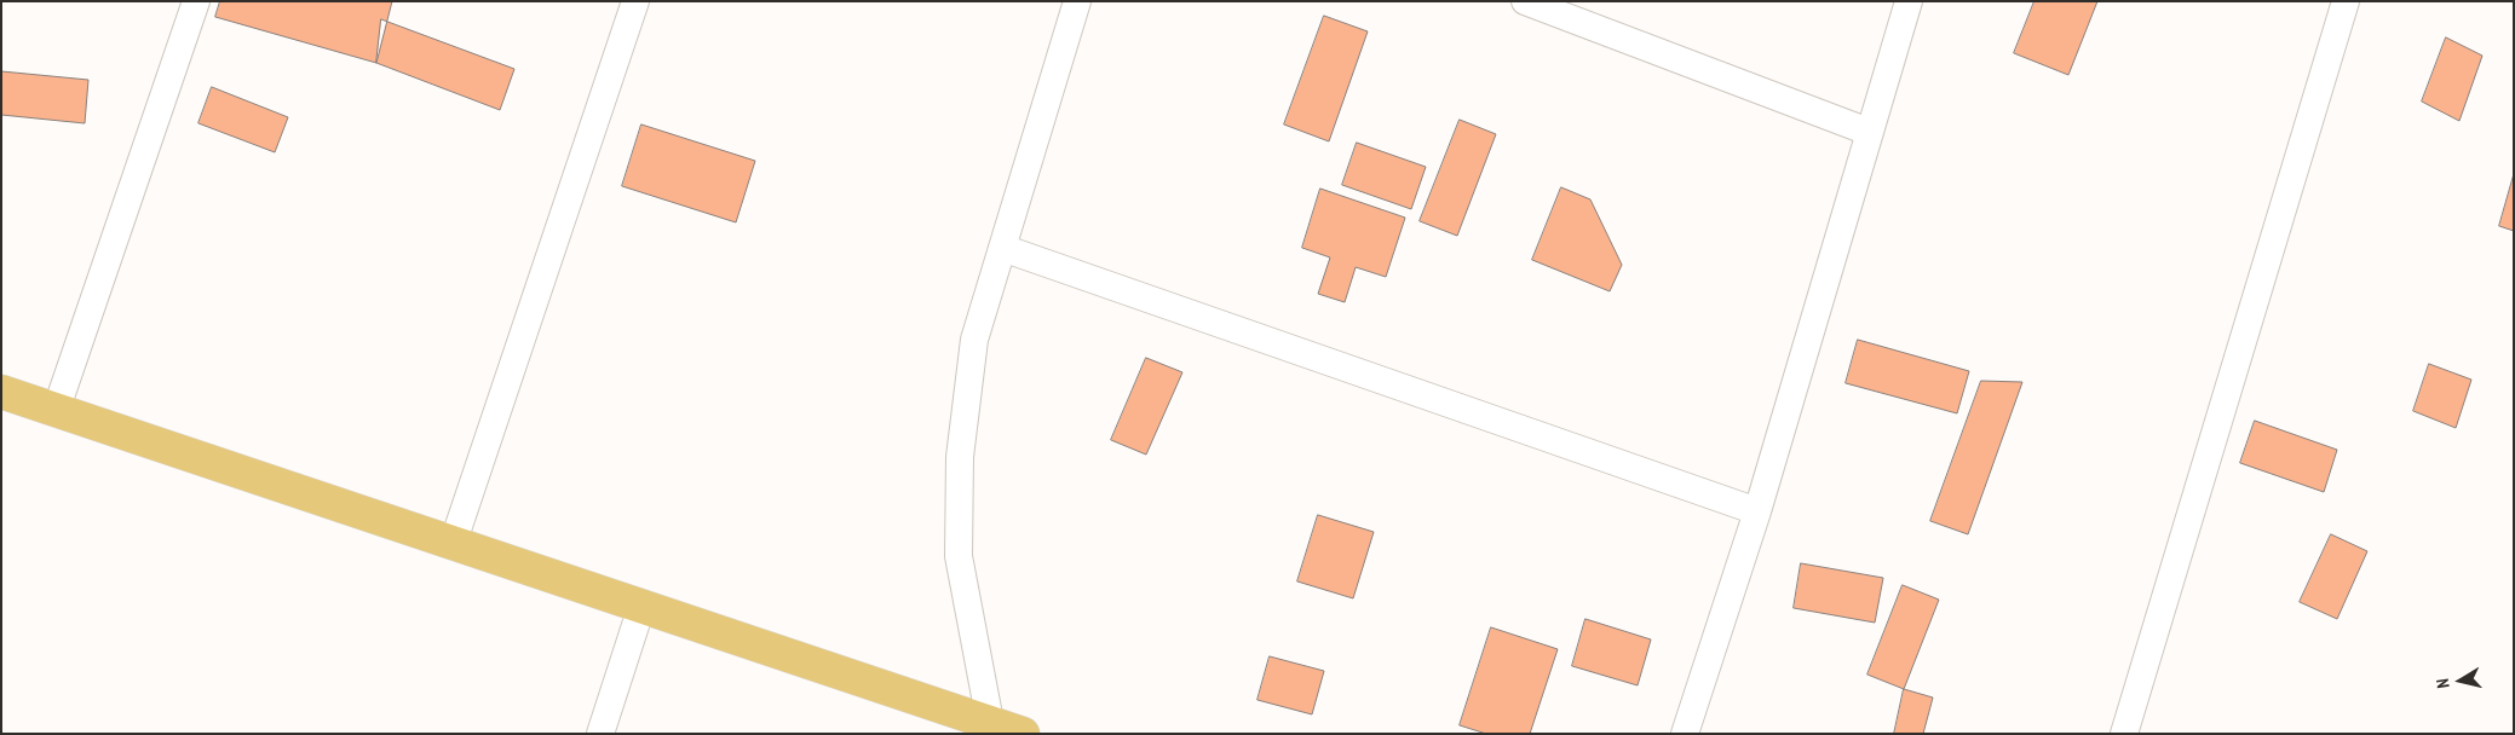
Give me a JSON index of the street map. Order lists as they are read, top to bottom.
{
  "north": "left"
}
